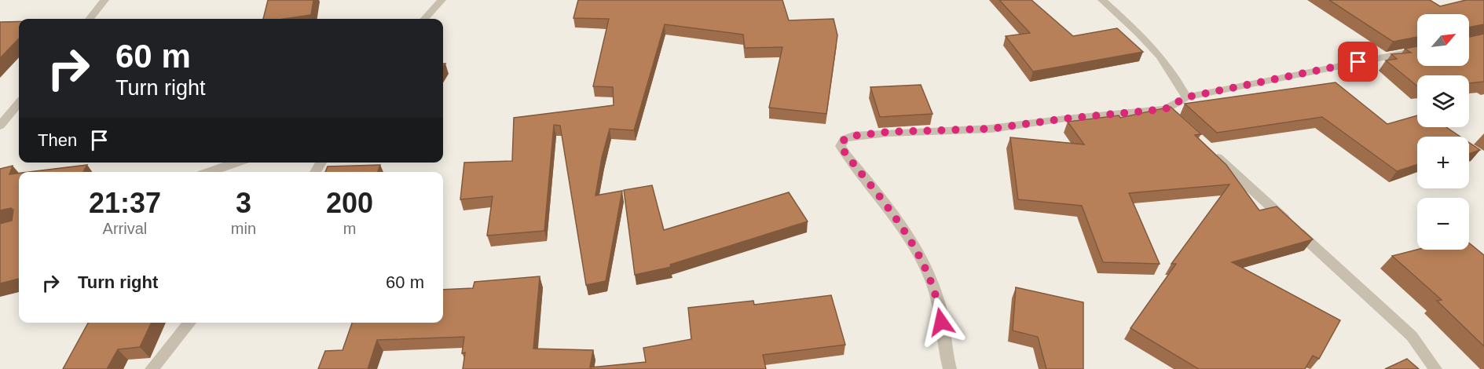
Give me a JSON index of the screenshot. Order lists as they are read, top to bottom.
{
  "north": "top right",
  "page": {
    "map_buttons": ["+", "−"],
    "turn": ["60 m", "Turn right"],
    "then": "Then",
    "eta": [
      "21:37",
      "Arrival",
      "3",
      "min",
      "200",
      "m"
    ],
    "list": [
      {
        "name": "Turn right",
        "value": "60 m"
      }
    ]
  }
}
